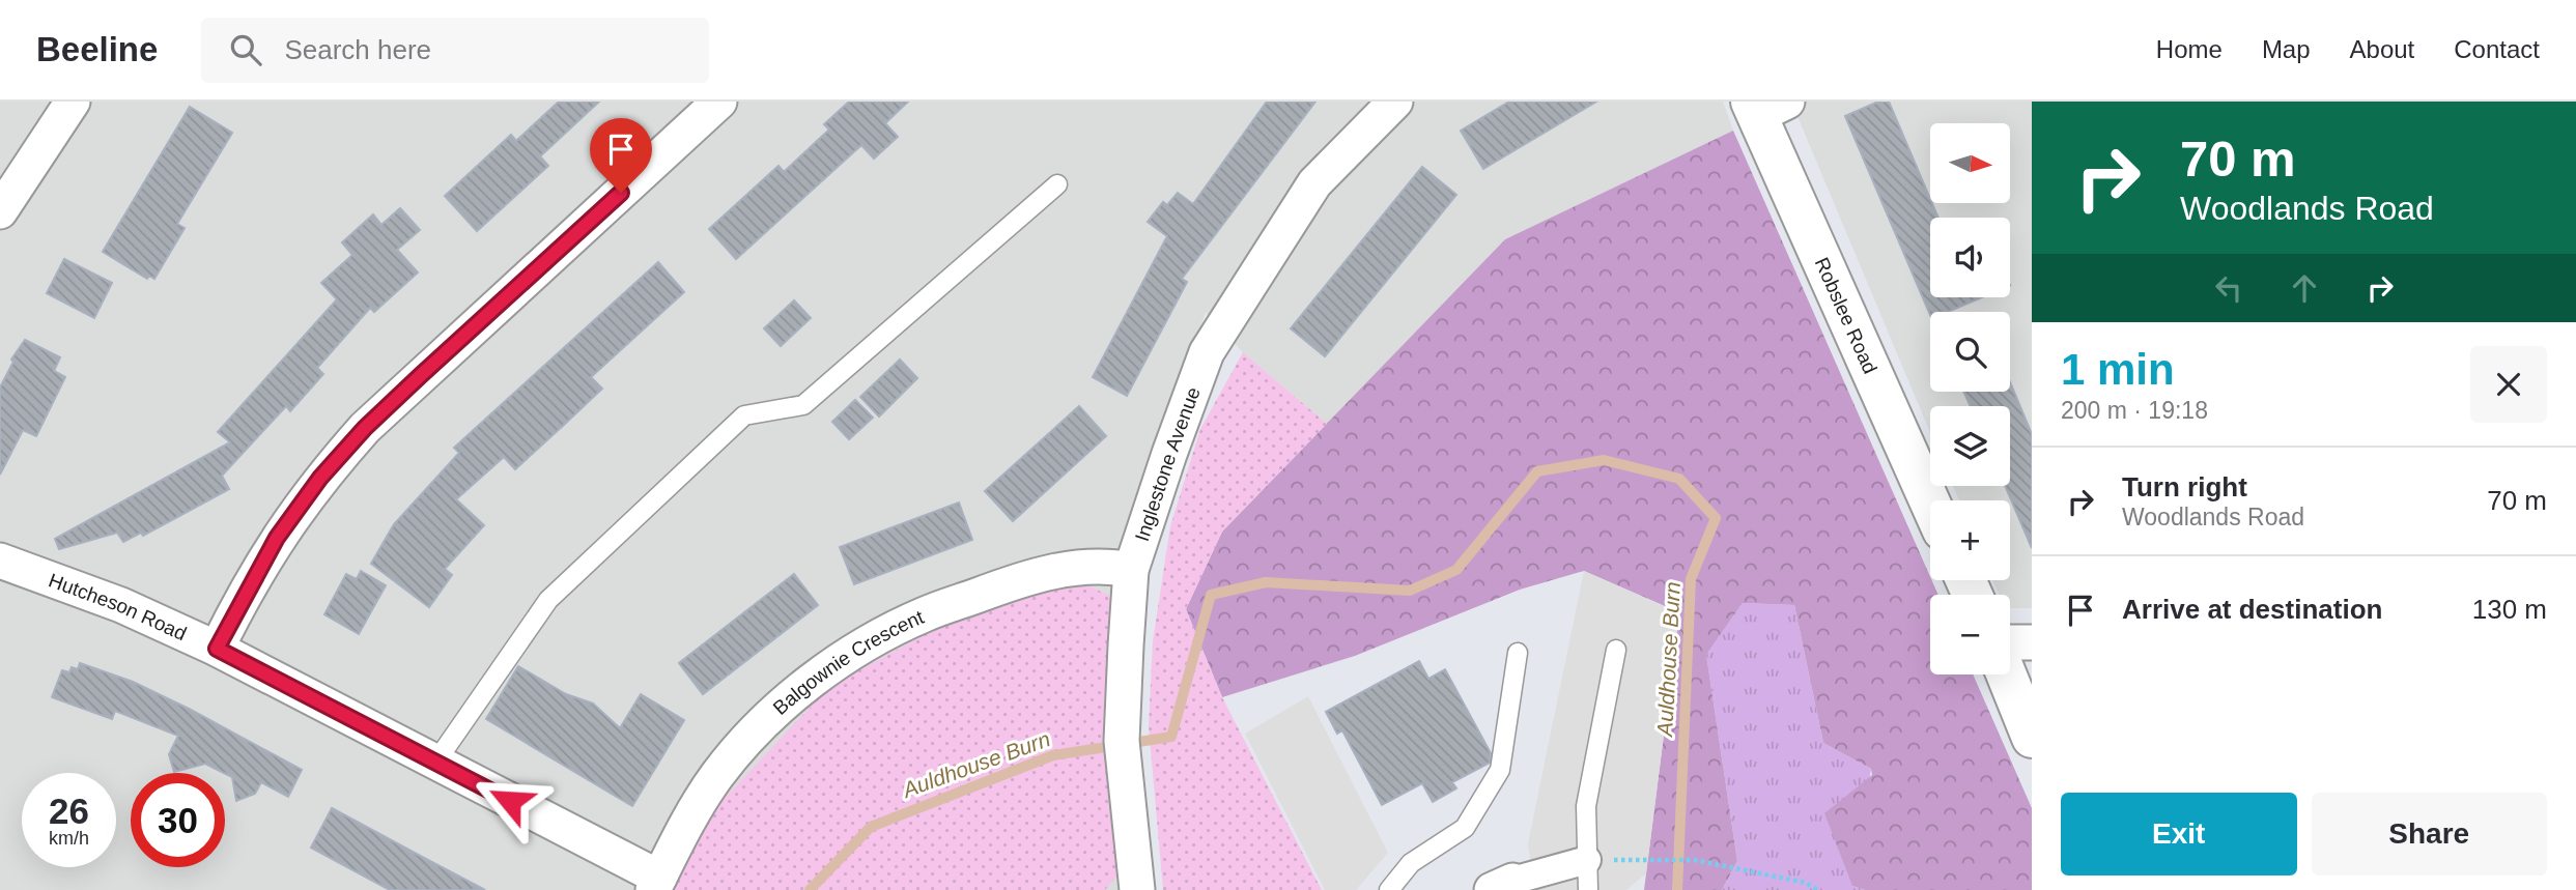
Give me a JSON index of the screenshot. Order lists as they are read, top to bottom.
{
  "streets": {
    "street": [
      "Robslee Road",
      "Inglestone Avenue",
      "Hutcheson Road",
      "Balgownie Crescent"
    ]
  },
  "crossings": [
    ["Inglestone Avenue", "Balgownie Crescent"],
    ["Hutcheson Road", "Balgownie Crescent"]
  ],
  "water": ["Auldhouse Burn"],
  "north": "right",
  "page": {
    "header": "Beeline",
    "search": "Search here",
    "nav": [
      "Home",
      "Map",
      "About",
      "Contact"
    ],
    "turn": ["70 m", "Woodlands Road"],
    "map_buttons": ["+", "−"],
    "heading": ["1 min", "200 m · 19:18"],
    "list": [
      {
        "name": "Turn right",
        "note": "Woodlands Road",
        "value": "70 m"
      },
      {
        "name": "Arrive at destination",
        "value": "130 m"
      }
    ],
    "speed": "26 km/h",
    "limit": "30",
    "buttons": ["Exit", "Share"]
  }
}
